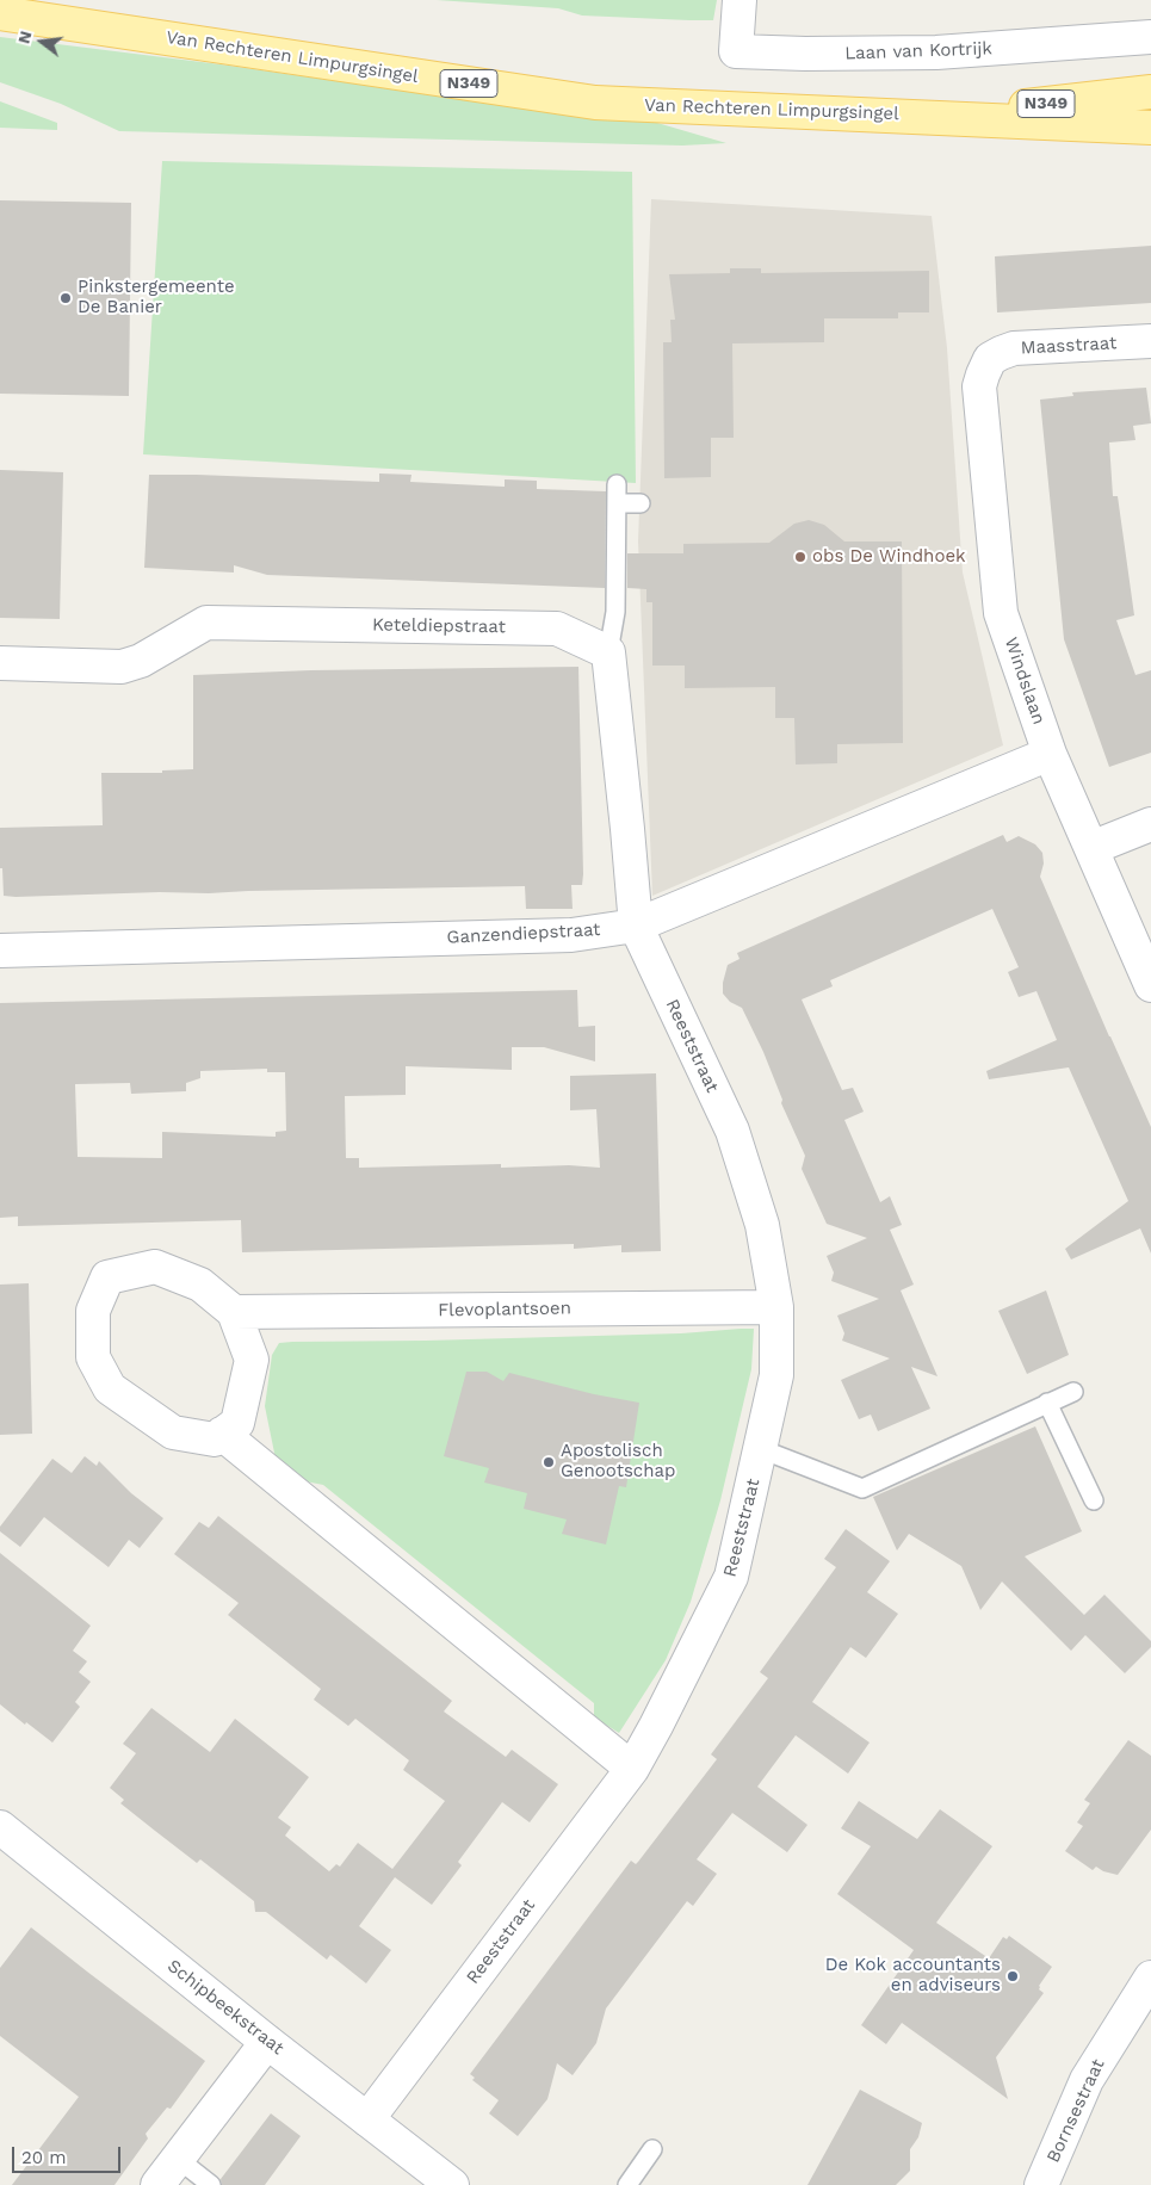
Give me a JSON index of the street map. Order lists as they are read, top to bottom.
{
  "streets": {
    "main road": ["Van Rechteren Limpurgsingel", "N349"],
    "street": [
      "Laan van Kortrijk",
      "Maasstraat",
      "Keteldiepstraat",
      "Windslaan",
      "Ganzendiepstraat",
      "Reeststraat",
      "Flevoplantsoen",
      "Schipbeekstraat",
      "Bornsestraat"
    ]
  },
  "crossings": [
    ["Maasstraat", "Windslaan"],
    ["Windslaan", "Ganzendiepstraat"],
    ["Ganzendiepstraat", "Reeststraat"],
    ["Reeststraat", "Flevoplantsoen"],
    ["Reeststraat", "Schipbeekstraat"]
  ],
  "places": [
    "Pinkstergemeente De Banier",
    "obs De Windhoek",
    "Apostolisch Genootschap",
    "De Kok accountants en adviseurs"
  ],
  "scale_bar": "20 m",
  "north": "left"
}
